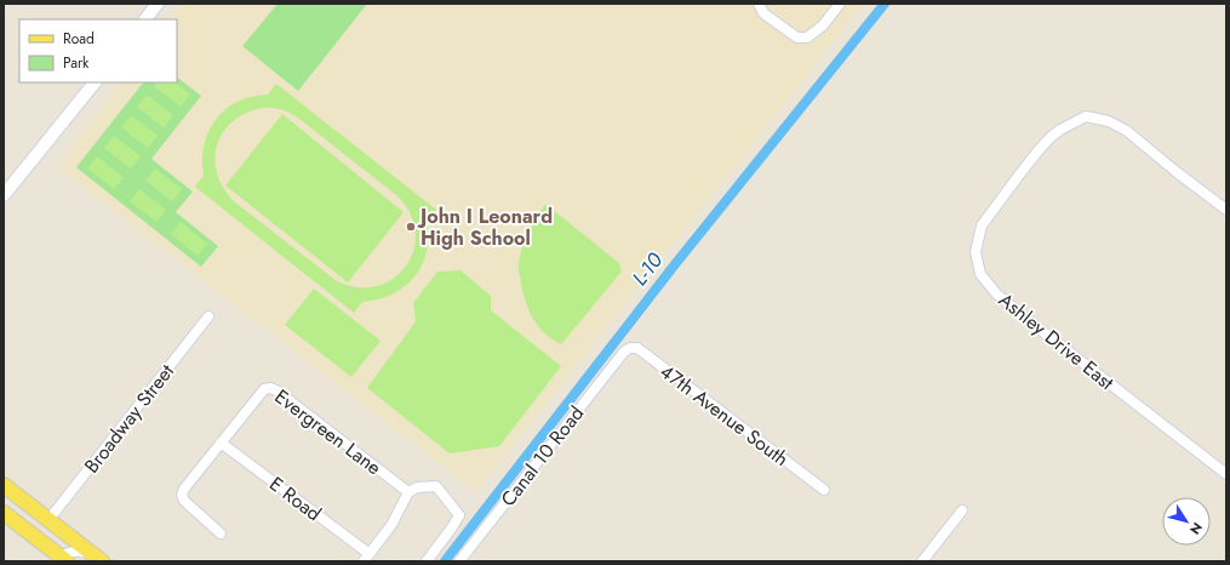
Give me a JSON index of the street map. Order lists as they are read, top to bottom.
{
  "streets": {
    "street": [
      "Ashley Drive East",
      "47th Avenue South",
      "Broadway Street",
      "Evergreen Lane",
      "Canal 10 Road",
      "E Road"
    ]
  },
  "crossings": [
    ["47th Avenue South", "Canal 10 Road"],
    ["Evergreen Lane", "E Road"]
  ],
  "water": ["L-10"],
  "places": ["John I Leonard High School"],
  "legend": ["Road", "Park"],
  "north": "bottom right"
}
